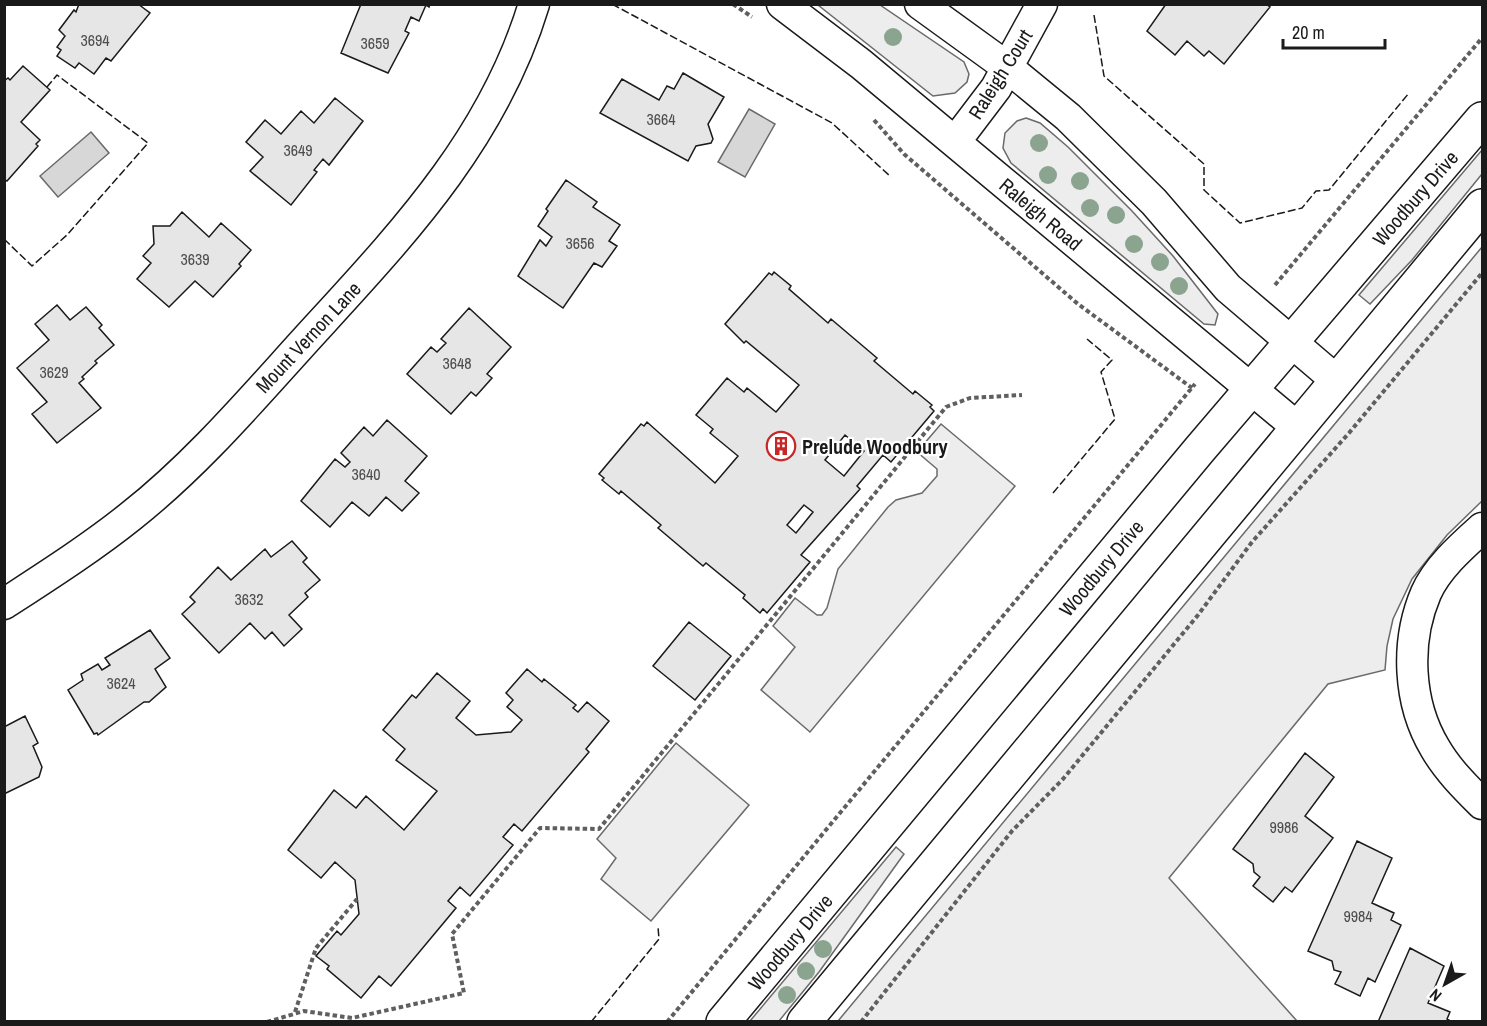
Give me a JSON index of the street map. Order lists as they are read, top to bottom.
{
  "streets": {
    "main road": ["Woodbury Drive"],
    "street": ["Raleigh Court", "Raleigh Road", "Mount Vernon Lane"]
  },
  "crossings": [
    ["Raleigh Court", "Raleigh Road"],
    ["Woodbury Drive", "Raleigh Road"]
  ],
  "places": {
    "building": ["Prelude Woodbury"]
  },
  "house_numbers": [
    "3694",
    "3659",
    "3664",
    "3649",
    "3656",
    "3639",
    "3648",
    "3629",
    "3640",
    "3632",
    "3624",
    "9986",
    "9984"
  ],
  "scale_bar": "20 m",
  "north": "bottom left"
}
